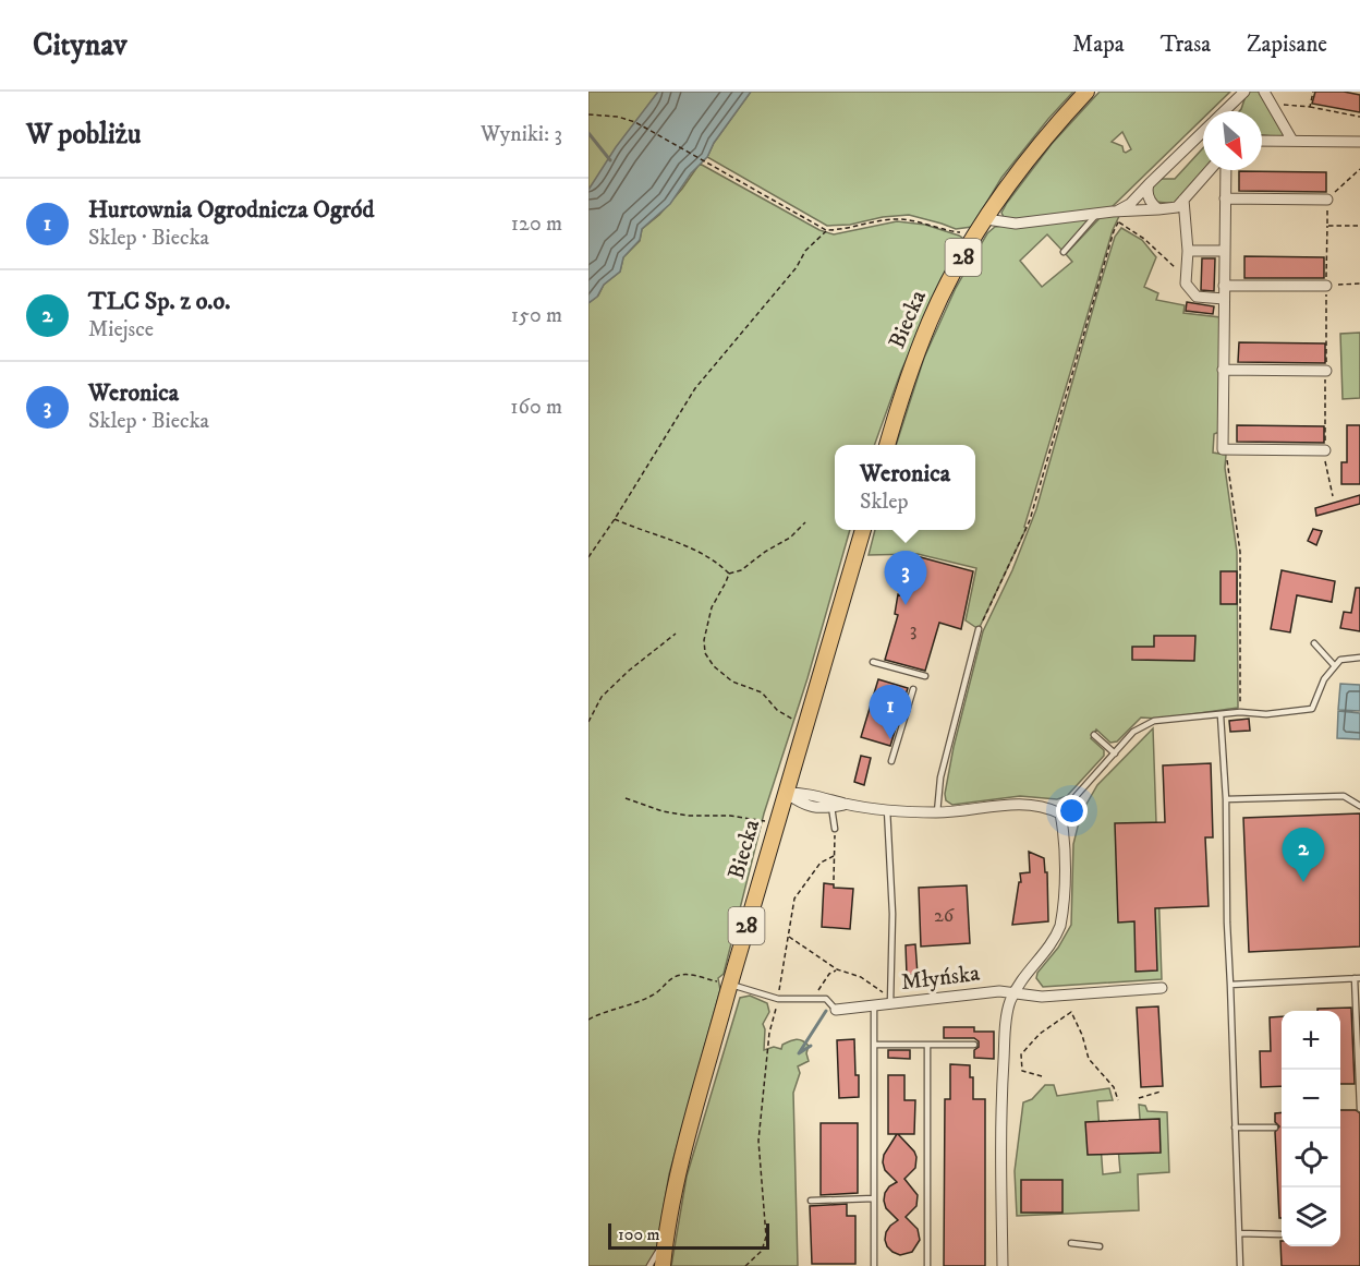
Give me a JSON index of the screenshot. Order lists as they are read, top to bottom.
{
  "streets": {
    "main road": ["28", "Biecka"],
    "street": ["Młyńska"]
  },
  "crossings": [
    ["Biecka", "Młyńska"]
  ],
  "house_numbers": ["3", "26"],
  "scale_bar": "100 m",
  "north": "bottom right",
  "page": {
    "header": "Citynav",
    "nav": ["Mapa", "Trasa", "Zapisane"],
    "heading": ["W pobliżu", "Wyniki: 3"],
    "list": [
      {
        "mark": "1",
        "name": "Hurtownia Ogrodnicza Ogród",
        "note": "Sklep · Biecka",
        "value": "120 m"
      },
      {
        "mark": "2",
        "name": "TLC Sp. z o.o.",
        "note": "Miejsce",
        "value": "150 m"
      },
      {
        "mark": "3",
        "name": "Weronica",
        "note": "Sklep · Biecka",
        "value": "160 m"
      }
    ],
    "popup": ["Weronica", "Sklep"],
    "pins": ["3", "1", "2"],
    "map_buttons": ["+", "−"],
    "scale": "100 m"
  }
}
